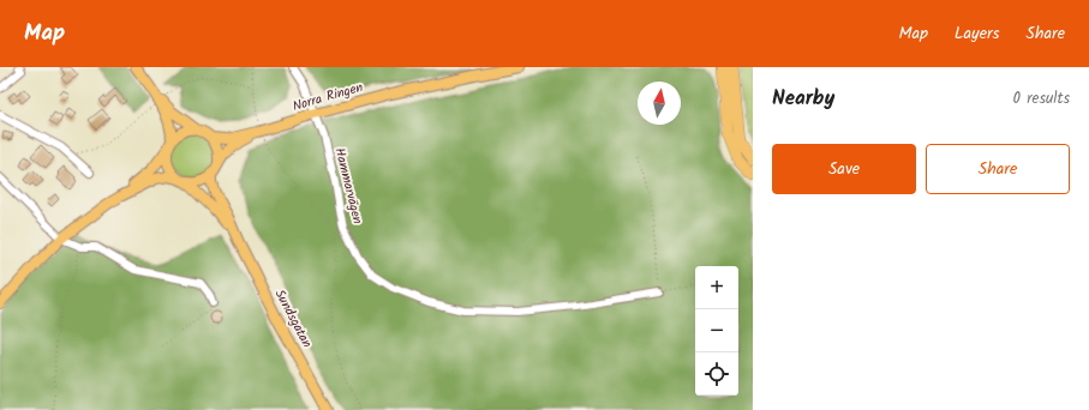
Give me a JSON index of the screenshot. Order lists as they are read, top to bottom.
{
  "streets": {
    "main road": ["Norra Ringen", "Sundsgatan"],
    "street": ["Hammarvägen"]
  },
  "crossings": [
    ["Norra Ringen", "Hammarvägen"],
    ["Norra Ringen", "Sundsgatan"]
  ],
  "north": "top",
  "page": {
    "header": "Map",
    "nav": ["Map", "Layers", "Share"],
    "heading": ["Nearby", "0 results"],
    "buttons": ["Save", "Share"],
    "map_buttons": ["+", "−"]
  }
}
